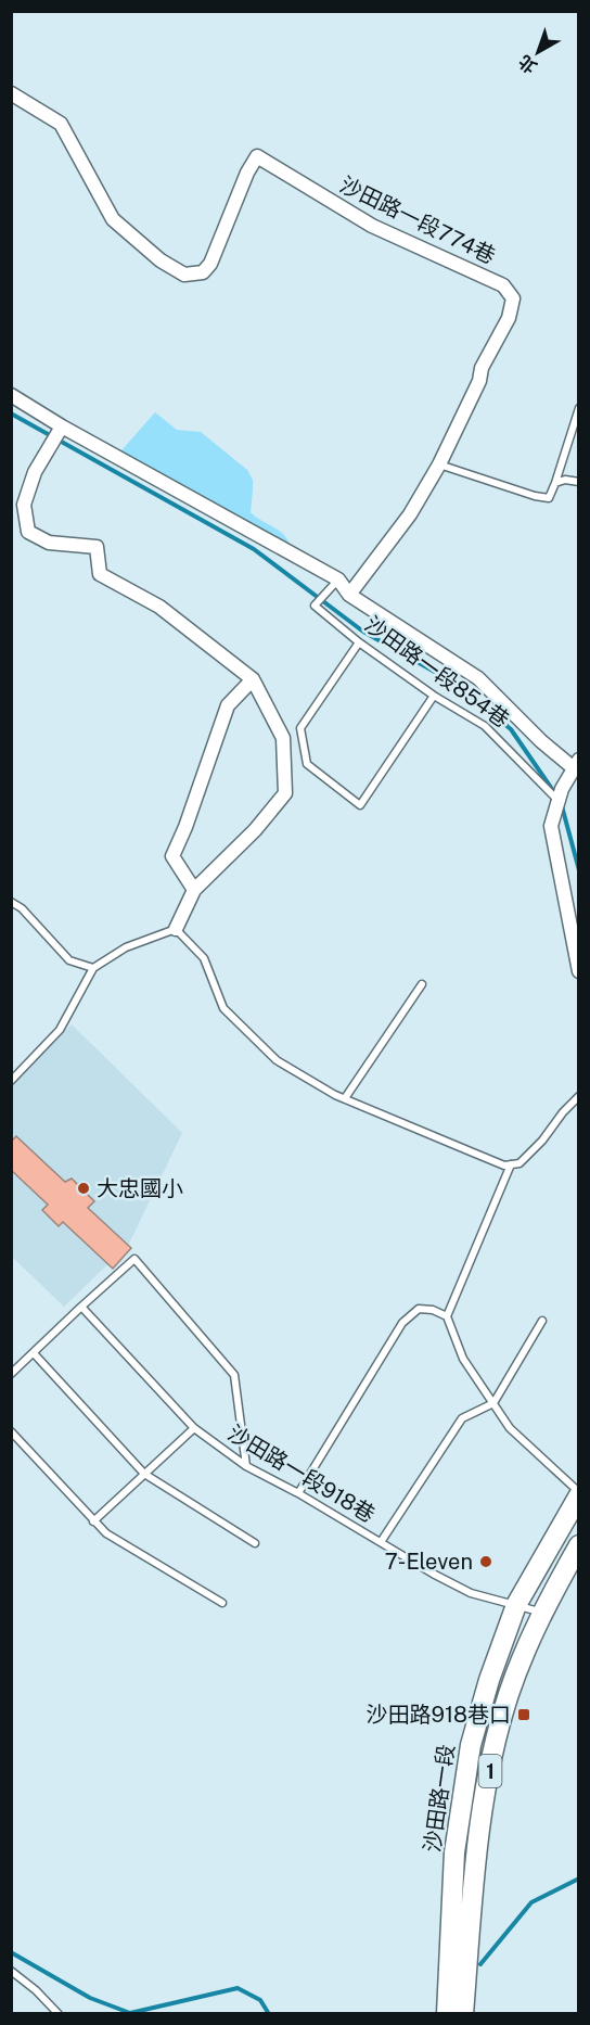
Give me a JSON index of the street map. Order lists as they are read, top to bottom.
{
  "streets": {
    "main road": ["1", "沙田路一段"],
    "street": ["沙田路一段774巷", "沙田路一段854巷"],
    "lane": ["沙田路一段918巷"]
  },
  "crossings": [
    ["沙田路一段774巷", "沙田路一段854巷"],
    ["沙田路一段918巷", "沙田路一段"]
  ],
  "places": {
    "other": ["大忠國小", "7-Eleven"],
    "transit": ["沙田路918巷口"]
  },
  "north": "bottom left"
}
